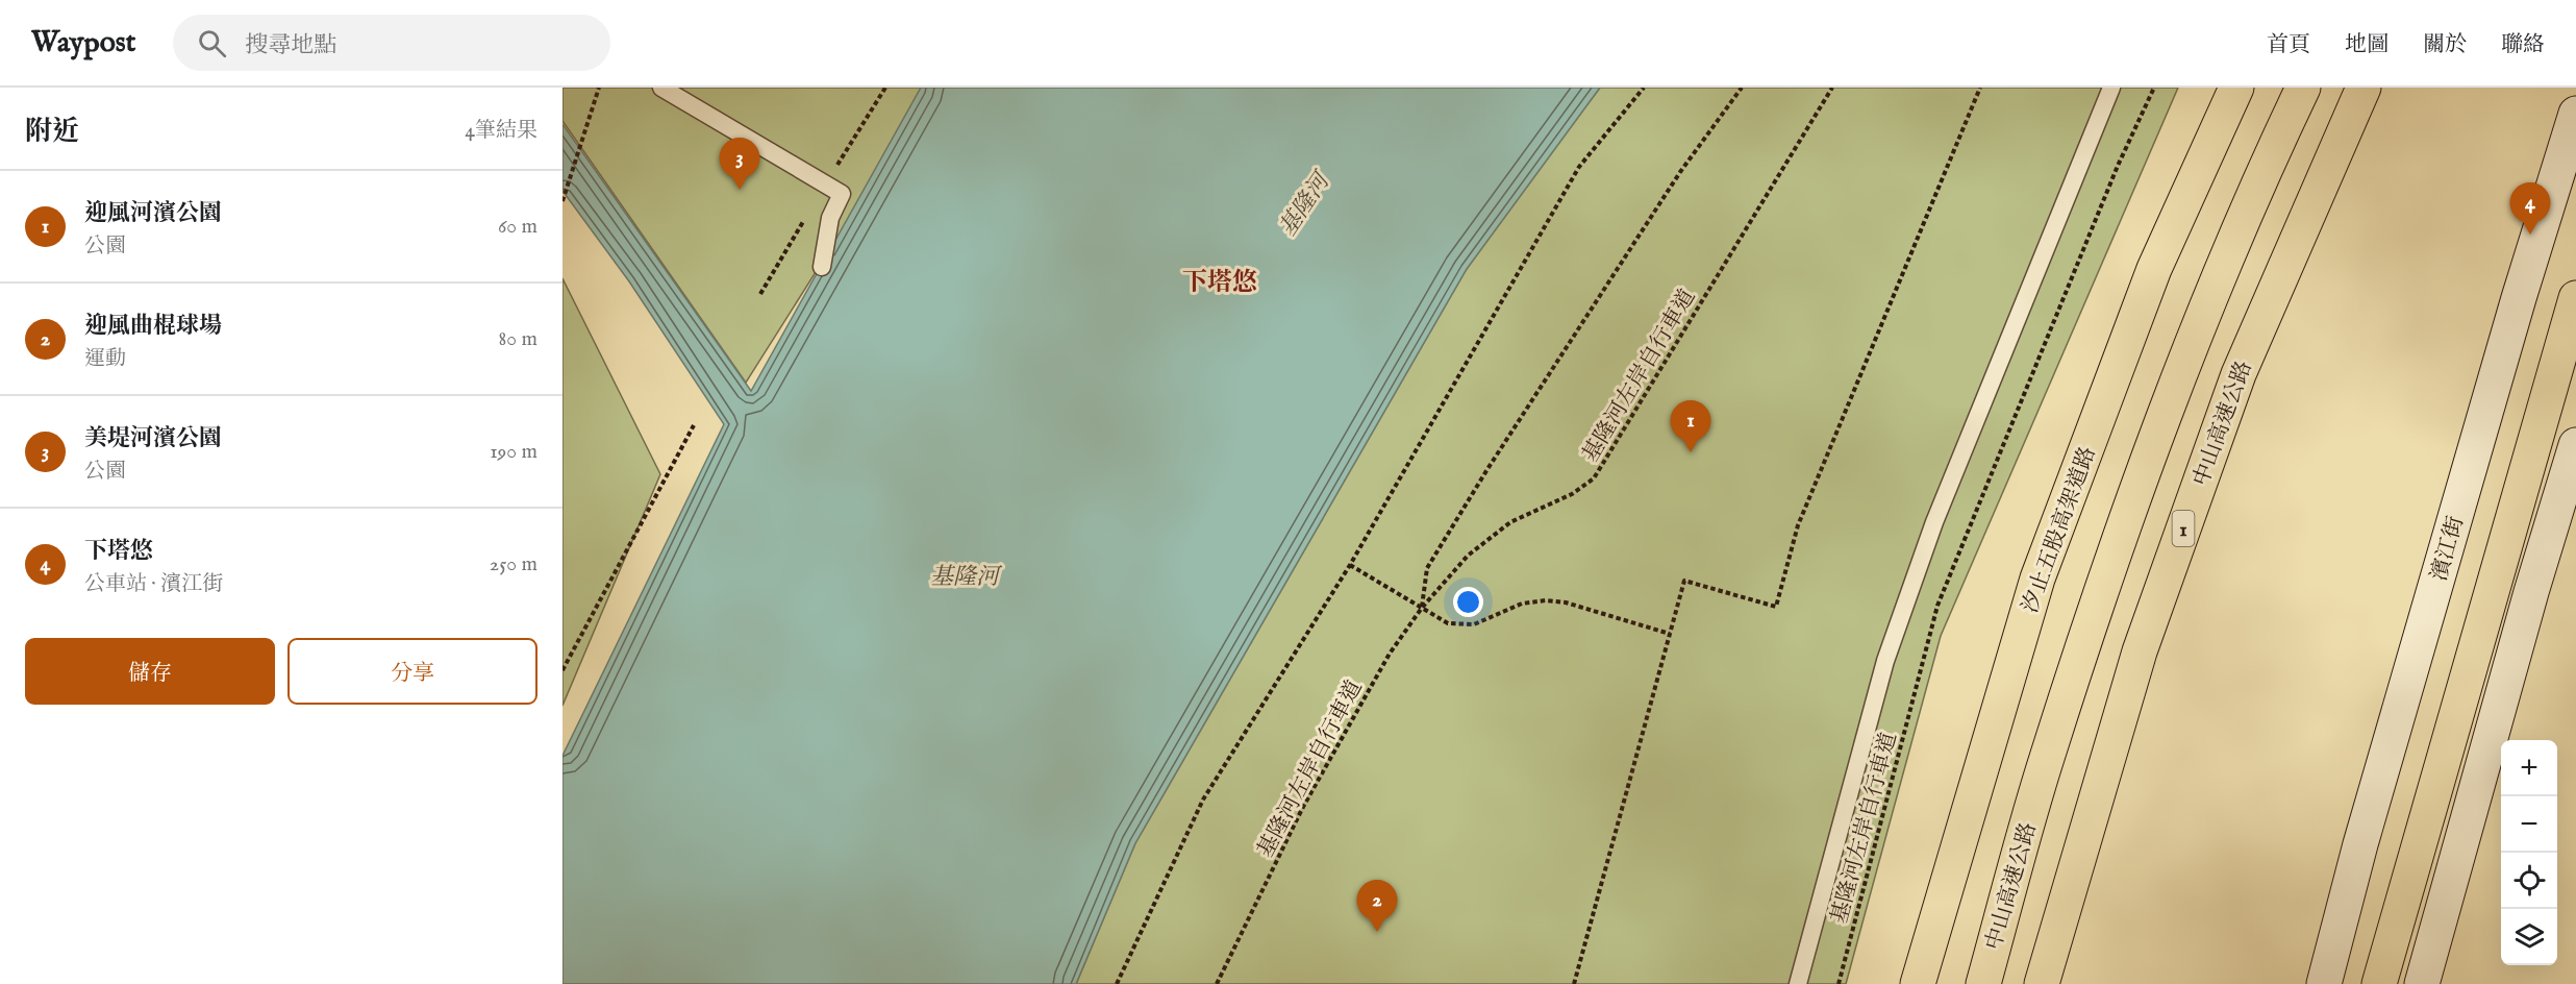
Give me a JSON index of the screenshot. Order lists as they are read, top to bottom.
{
  "streets": {
    "highway": ["中山高速公路", "1", "汐止五股高架道路"],
    "main road": ["濱江街"],
    "path": ["基隆河左岸自行車道"]
  },
  "districts": ["下塔悠"],
  "water": ["基隆河"],
  "page": {
    "header": "Waypost",
    "search": "搜尋地點",
    "nav": [
      "首頁",
      "地圖",
      "關於",
      "聯絡"
    ],
    "heading": ["附近", "4筆結果"],
    "pins": [
      "3",
      "4",
      "1",
      "2"
    ],
    "list": [
      {
        "mark": "1",
        "name": "迎風河濱公園",
        "note": "公園",
        "value": "60 m"
      },
      {
        "mark": "2",
        "name": "迎風曲棍球場",
        "note": "運動",
        "value": "80 m"
      },
      {
        "mark": "3",
        "name": "美堤河濱公園",
        "note": "公園",
        "value": "190 m"
      },
      {
        "mark": "4",
        "name": "下塔悠",
        "note": "公車站 · 濱江街",
        "value": "250 m"
      }
    ],
    "buttons": ["儲存", "分享"],
    "map_buttons": ["+", "−"]
  }
}
